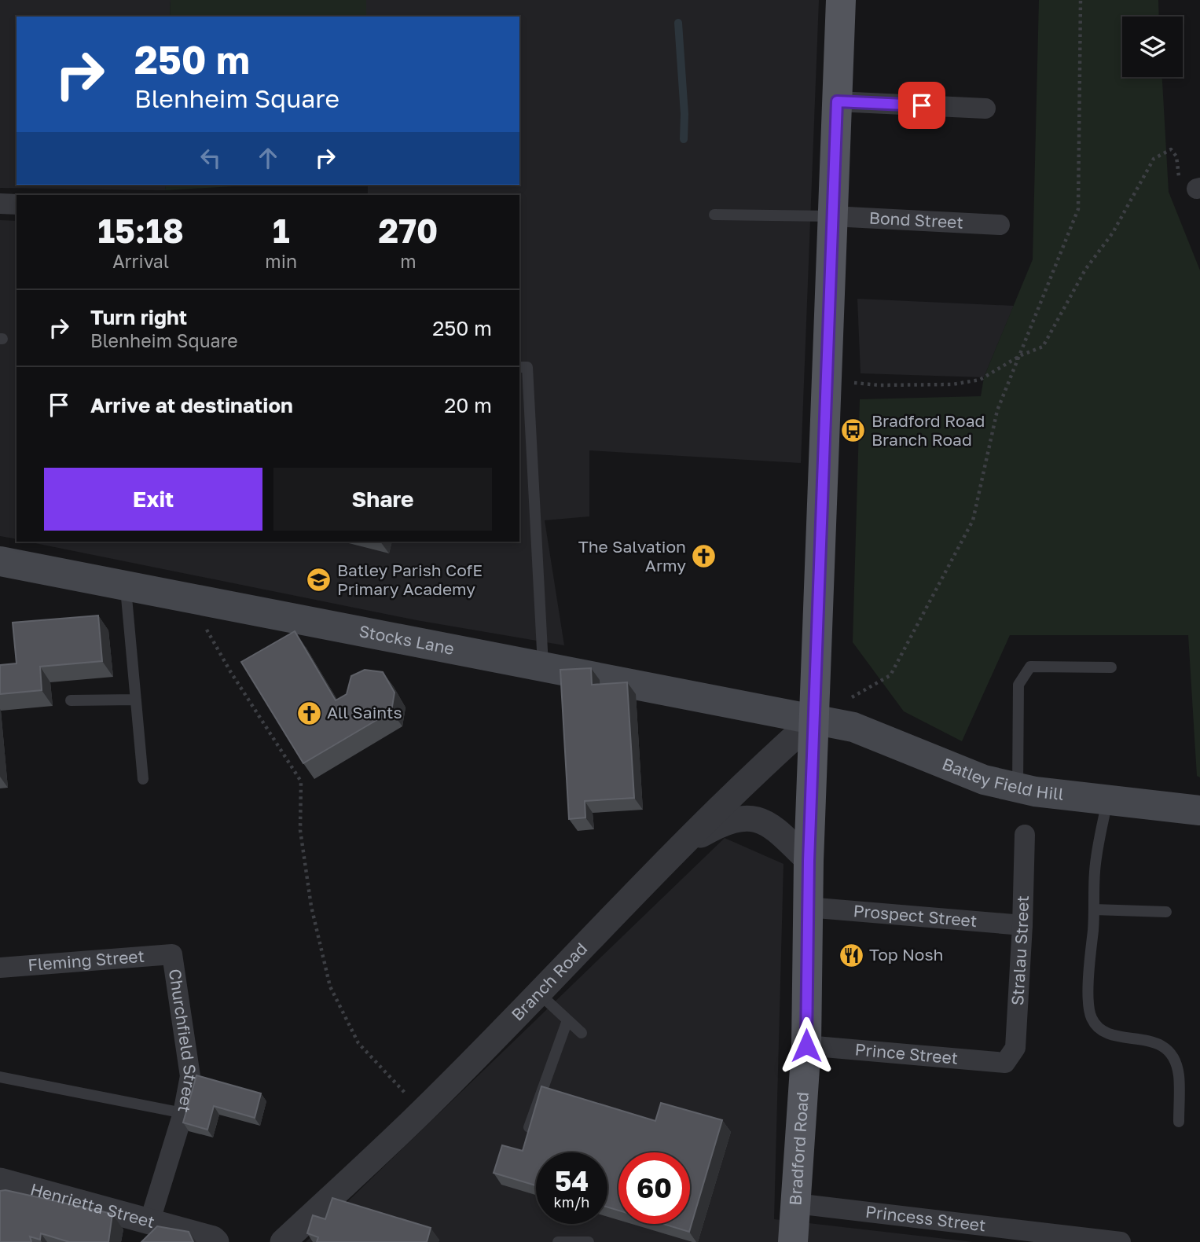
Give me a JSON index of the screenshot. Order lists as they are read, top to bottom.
{
  "streets": {
    "main road": ["Stocks Lane", "Batley Field Hill", "Bradford Road"],
    "street": [
      "Bond Street",
      "Prospect Street",
      "Stralau Street",
      "Fleming Street",
      "Branch Road",
      "Churchfield Street",
      "Prince Street",
      "Henrietta Street",
      "Princess Street"
    ]
  },
  "crossings": [
    ["Bond Street", "Bradford Road"],
    ["Stocks Lane", "Batley Field Hill"],
    ["Stocks Lane", "Branch Road"],
    ["Stocks Lane", "Bradford Road"],
    ["Batley Field Hill", "Branch Road"],
    ["Batley Field Hill", "Bradford Road"],
    ["Prospect Street", "Stralau Street"],
    ["Prospect Street", "Bradford Road"],
    ["Stralau Street", "Prince Street"],
    ["Fleming Street", "Churchfield Street"],
    ["Branch Road", "Bradford Road"],
    ["Churchfield Street", "Henrietta Street"],
    ["Prince Street", "Bradford Road"],
    ["Bradford Road", "Princess Street"]
  ],
  "places": {
    "bus stop": ["Bradford Road Branch Road"],
    "church": ["The Salvation Army", "All Saints"],
    "school or university": ["Batley Parish CofE Primary Academy"],
    "restaurant": ["Top Nosh"]
  },
  "page": {
    "turn": ["250 m", "Blenheim Square"],
    "eta": [
      "15:18",
      "Arrival",
      "1",
      "min",
      "270",
      "m"
    ],
    "list": [
      {
        "name": "Turn right",
        "note": "Blenheim Square",
        "value": "250 m"
      },
      {
        "name": "Arrive at destination",
        "value": "20 m"
      }
    ],
    "buttons": ["Exit", "Share"],
    "speed": "54 km/h",
    "limit": "60"
  }
}
